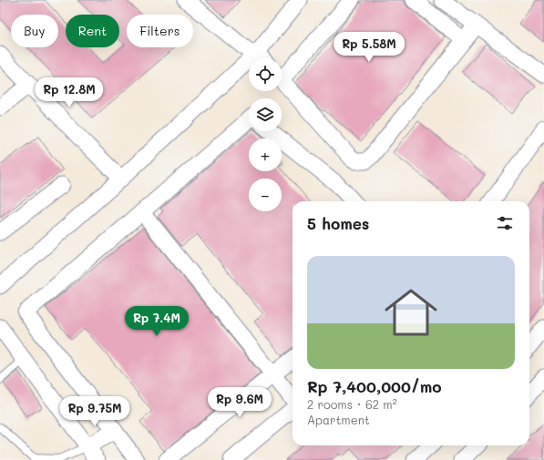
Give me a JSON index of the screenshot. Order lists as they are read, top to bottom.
{
  "page": {
    "chip": ["Buy", "Rent", "Filters"],
    "price": [
      "Rp 5.58M",
      "Rp 12.8M",
      "Rp 7.4M",
      "Rp 9.6M",
      "Rp 9.75M"
    ],
    "map_buttons": ["+", "−"],
    "heading": "5 homes",
    "list": [
      {
        "name": "Rp 7,400,000/mo",
        "note": "2 rooms · 62 m² · Apartment"
      }
    ]
  }
}
